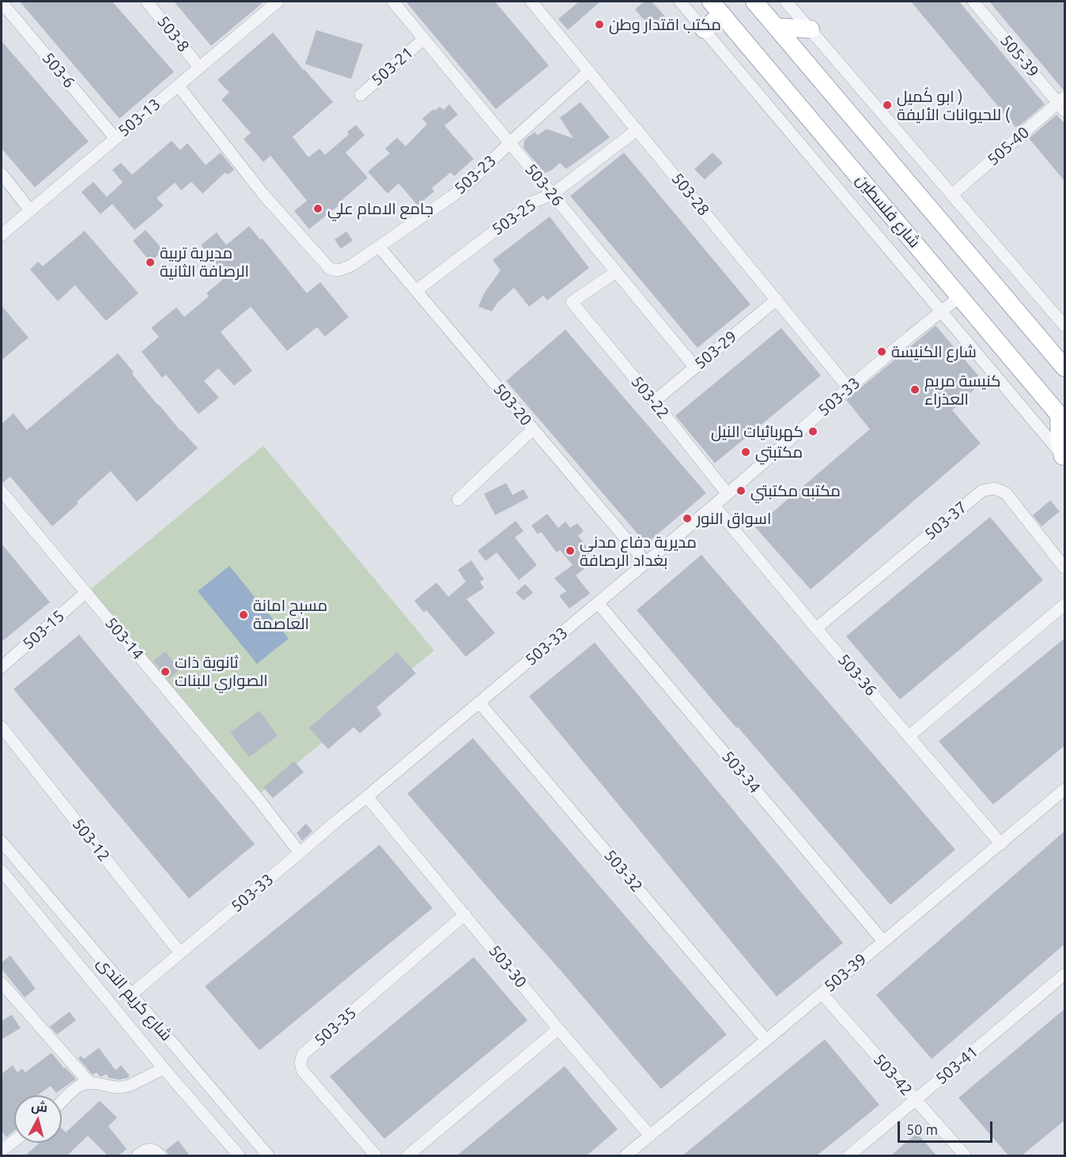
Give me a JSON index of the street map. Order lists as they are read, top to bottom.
{
  "streets": {
    "main road": ["شارع فلسطين"],
    "street": [
      "503-8",
      "505-39",
      "503-21",
      "503-6",
      "503-13",
      "505-40",
      "503-23",
      "503-26",
      "503-28",
      "503-25",
      "503-29",
      "503-33",
      "503-22",
      "503-20",
      "503-37",
      "503-15",
      "503-14",
      "503-36",
      "503-34",
      "503-12",
      "503-32",
      "503-30",
      "503-39",
      "شارع كريم الندى",
      "503-35",
      "503-41",
      "503-42"
    ]
  },
  "crossings": [
    ["503-8", "503-13"],
    ["505-39", "505-40"],
    ["503-21", "503-26"],
    ["503-6", "503-13"],
    ["503-13", "503-23"],
    ["503-23", "503-26"],
    ["503-23", "503-28"],
    ["503-23", "503-20"],
    ["503-26", "503-25"],
    ["503-26", "503-29"],
    ["503-26", "503-22"],
    ["503-28", "503-25"],
    ["503-28", "503-29"],
    ["503-28", "503-33"],
    ["شارع فلسطين", "503-33"],
    ["503-25", "503-20"],
    ["503-29", "503-22"],
    ["503-33", "503-22"],
    ["503-33", "503-20"],
    ["503-33", "503-14"],
    ["503-33", "503-36"],
    ["503-33", "503-34"],
    ["503-33", "503-12"],
    ["503-33", "503-32"],
    ["503-33", "503-30"],
    ["503-33", "شارع كريم الندى"],
    ["503-37", "503-36"],
    ["503-15", "503-14"],
    ["503-36", "503-39"],
    ["503-34", "503-39"],
    ["503-32", "503-39"],
    ["503-30", "503-39"],
    ["503-30", "503-35"],
    ["503-39", "503-42"],
    ["503-41", "503-42"]
  ],
  "places": [
    "مكتب اقتدار وطن",
    "ابو كُميل ) للحيوانات الأليفة (",
    "جامع الامام علي",
    "مديرية تربية الرصافة الثانية",
    "شارع الكنيسة",
    "كنيسة مريم العذراء",
    "كهربائيات النيل",
    "مكتبتي",
    "مكتبه مكتبتي",
    "اسواق النور",
    "مديرية دفاع مدني بغداد الرصافة",
    "مسبح امانة العاصمة",
    "ثانوية ذات الصواري للبنات"
  ],
  "scale_bar": "50 m",
  "north": "top"
}
